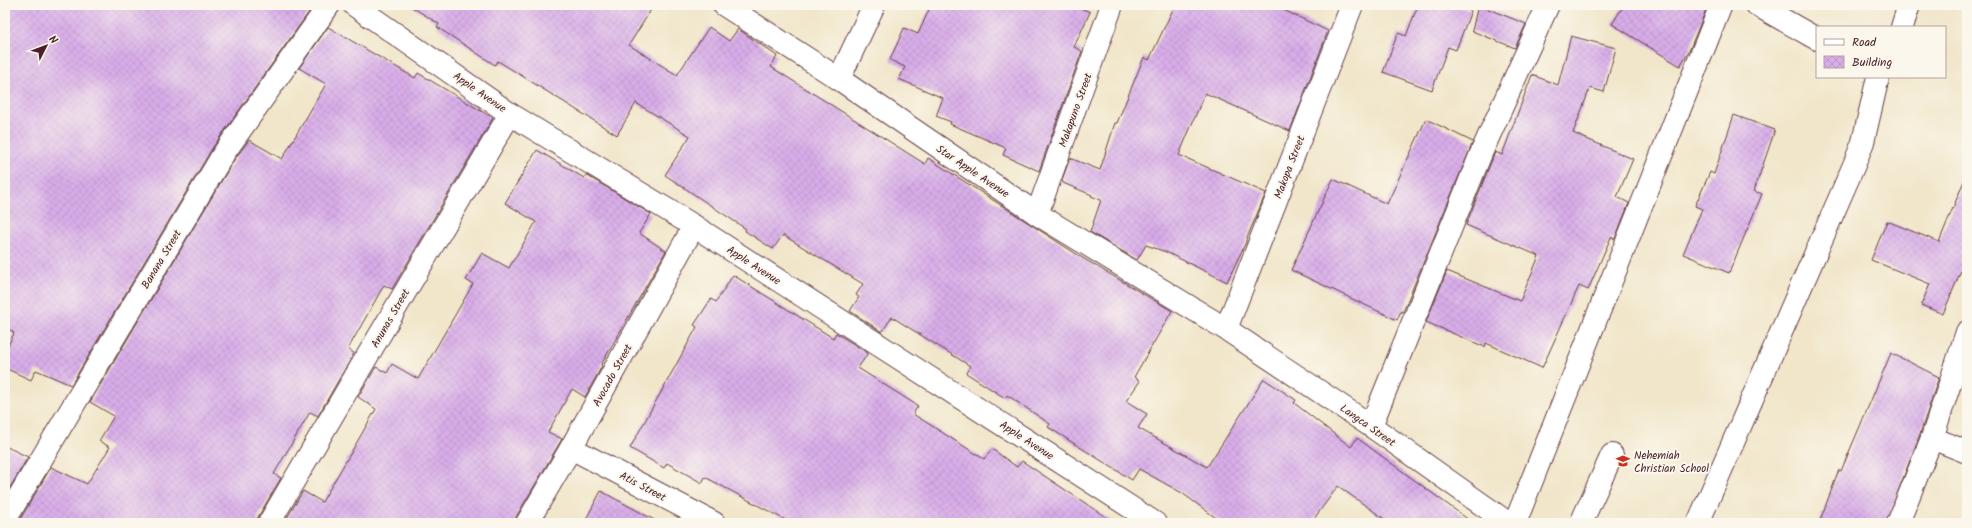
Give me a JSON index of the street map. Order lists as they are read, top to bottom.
{
  "streets": {
    "street": [
      "Apple Avenue",
      "Makapuno Street",
      "Makopa Street",
      "Star Apple Avenue",
      "Banana Street",
      "Anunas Street",
      "Avocado Street",
      "Langca Street",
      "Atis Street"
    ]
  },
  "crossings": [
    ["Apple Avenue", "Anunas Street"],
    ["Apple Avenue", "Avocado Street"],
    ["Makapuno Street", "Star Apple Avenue"],
    ["Makopa Street", "Star Apple Avenue"],
    ["Makopa Street", "Langca Street"],
    ["Star Apple Avenue", "Langca Street"],
    ["Avocado Street", "Atis Street"]
  ],
  "places": {
    "school or university": ["Nehemiah Christian School"]
  },
  "legend": ["Road", "Building"],
  "north": "top right"
}
